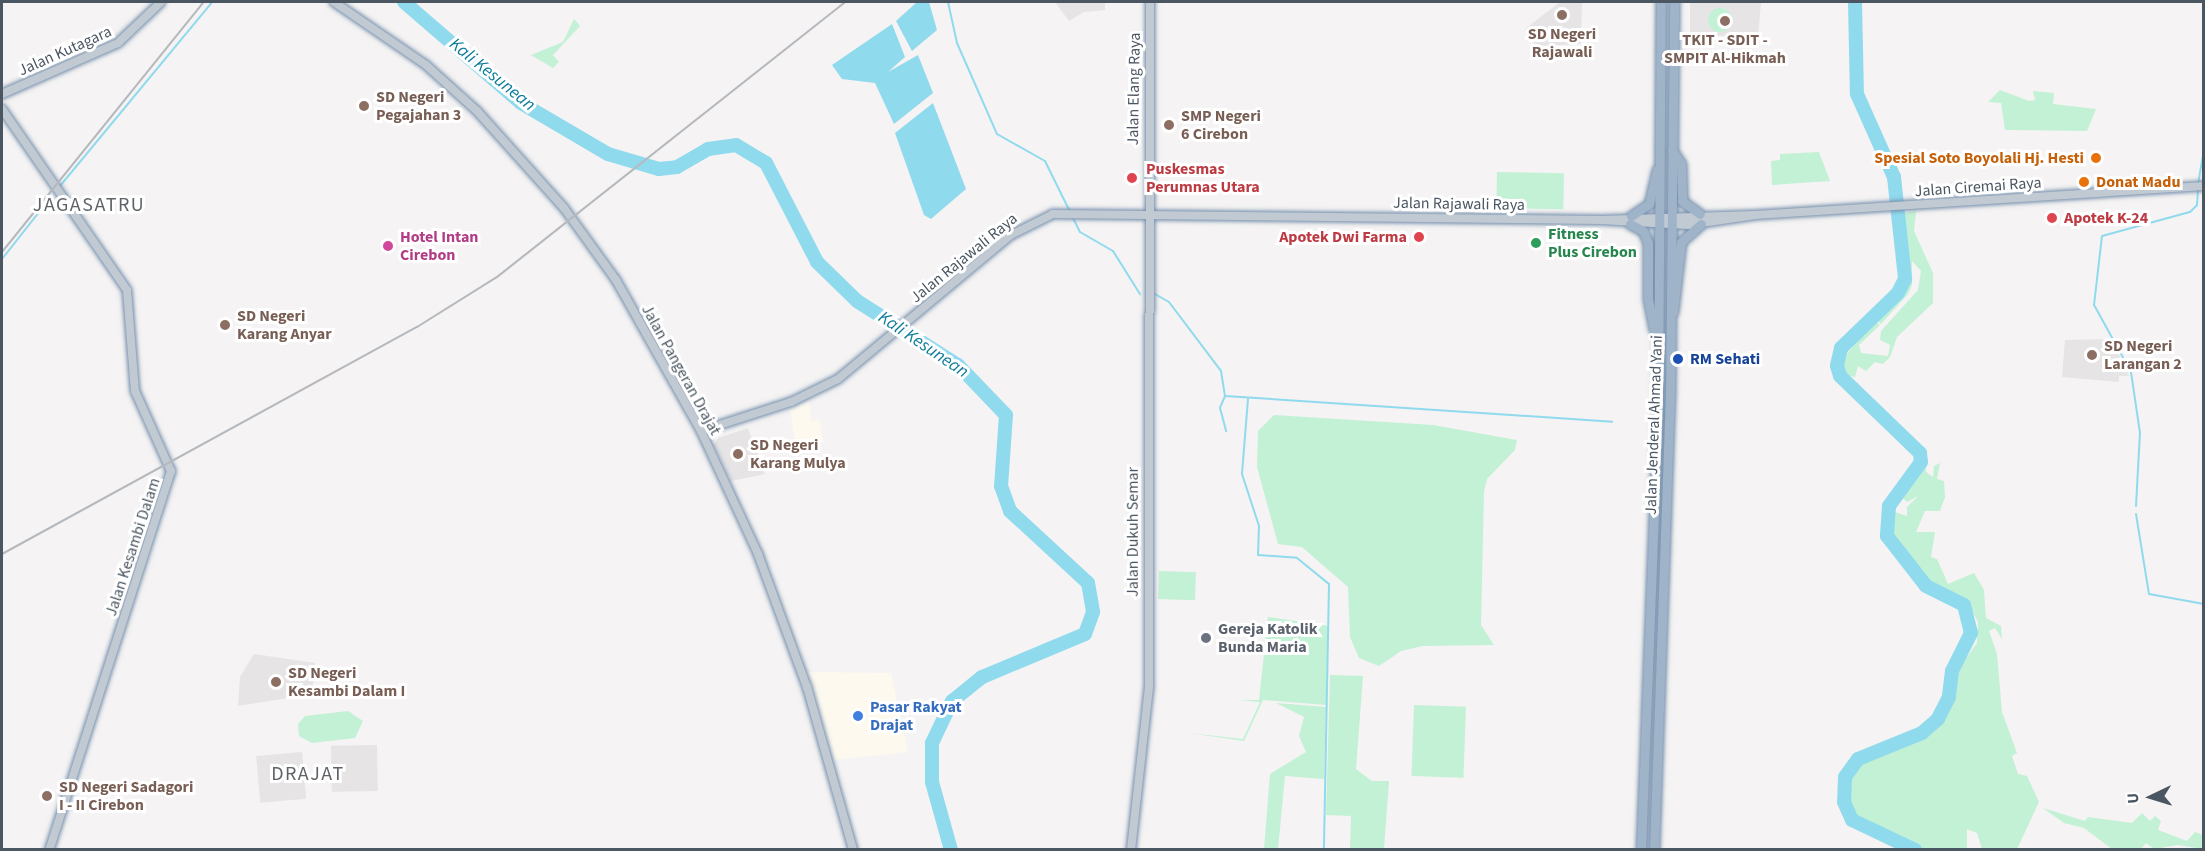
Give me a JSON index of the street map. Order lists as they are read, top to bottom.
{
  "streets": {
    "highway": ["Jalan Jenderal Ahmad Yani"],
    "street": [
      "Jalan Kutagara",
      "Jalan Elang Raya",
      "Jalan Ciremai Raya",
      "Jalan Rajawali Raya",
      "Jalan Pangeran Drajat",
      "Jalan Dukuh Semar",
      "Jalan Kesambi Dalam"
    ]
  },
  "crossings": [
    ["Jalan Elang Raya", "Jalan Rajawali Raya"],
    ["Jalan Elang Raya", "Jalan Dukuh Semar"],
    ["Jalan Ciremai Raya", "Jalan Rajawali Raya"],
    ["Jalan Ciremai Raya", "Jalan Jenderal Ahmad Yani"],
    ["Jalan Rajawali Raya", "Jalan Pangeran Drajat"],
    ["Jalan Rajawali Raya", "Jalan Jenderal Ahmad Yani"],
    ["Jalan Rajawali Raya", "Jalan Dukuh Semar"]
  ],
  "districts": ["JAGASATRU", "DRAJAT"],
  "water": ["Kali Kesunean"],
  "places": [
    "SD Negeri Rajawali",
    "TKIT - SDIT - SMPIT Al-Hikmah",
    "SD Negeri Pegajahan 3",
    "SMP Negeri 6 Cirebon",
    "Spesial Soto Boyolali Hj. Hesti",
    "Puskesmas Perumnas Utara",
    "Donat Madu",
    "Apotek K-24",
    "Apotek Dwi Farma",
    "Fitness Plus Cirebon",
    "Hotel Intan Cirebon",
    "SD Negeri Karang Anyar",
    "SD Negeri Larangan 2",
    "RM Sehati",
    "SD Negeri Karang Mulya",
    "Gereja Katolik Bunda Maria",
    "SD Negeri Kesambi Dalam I",
    "Pasar Rakyat Drajat",
    "SD Negeri Sadagori I - II Cirebon"
  ],
  "north": "left"
}
